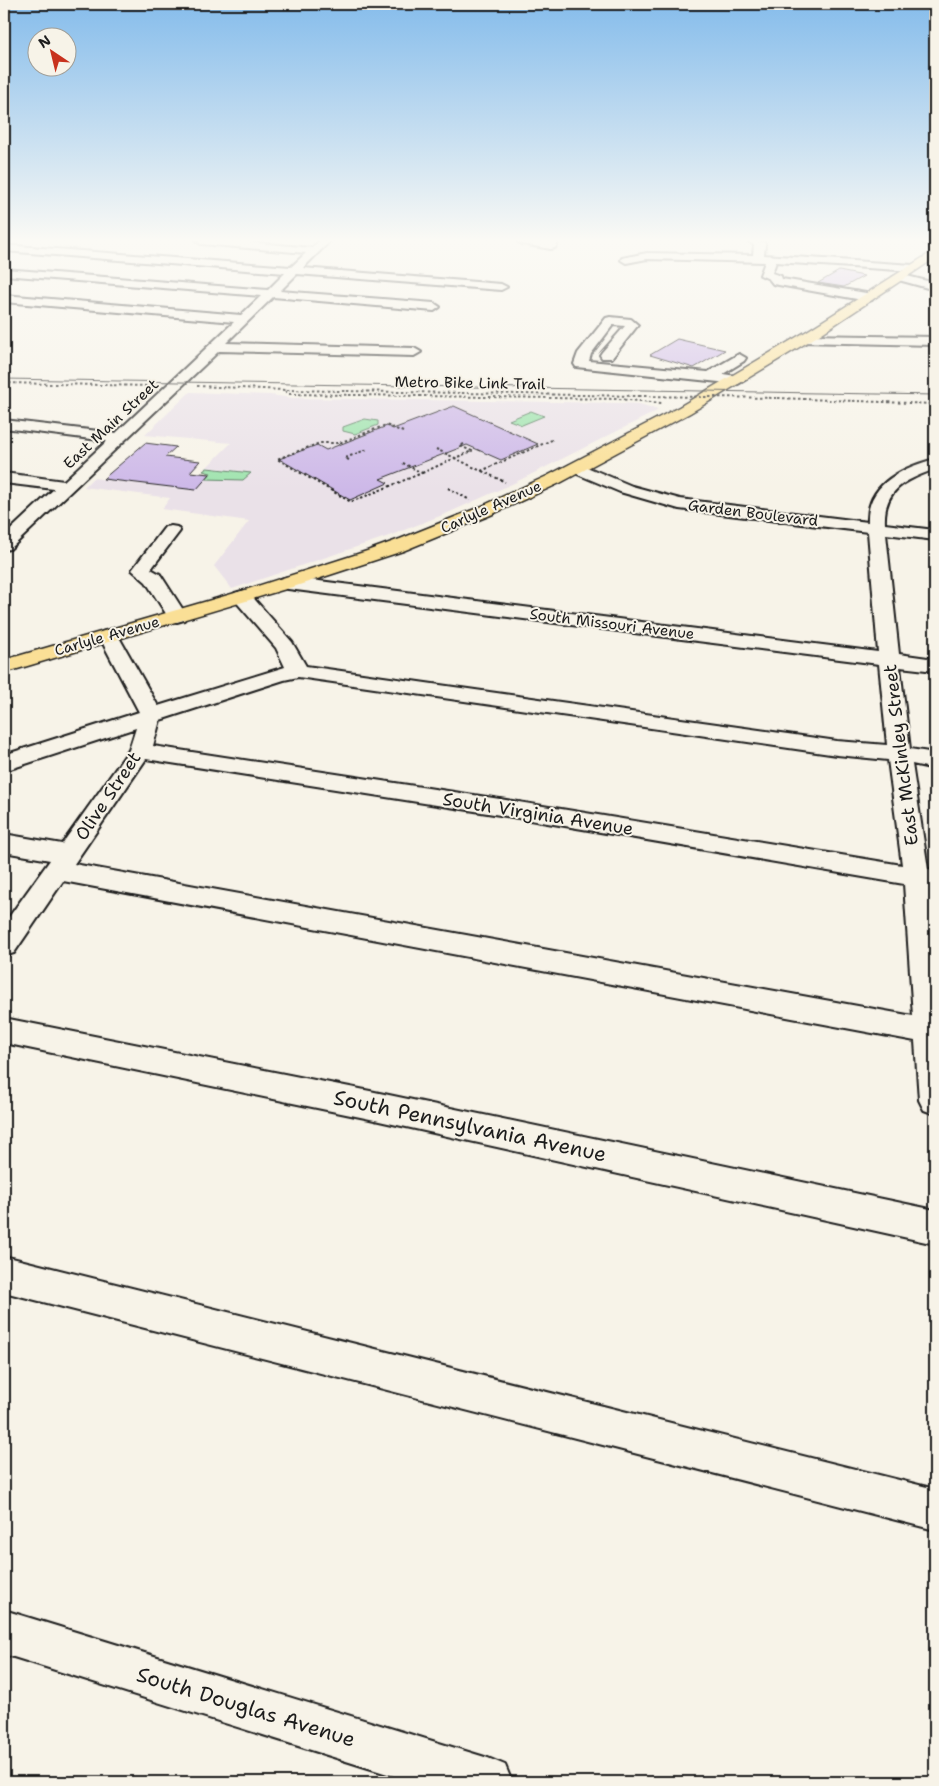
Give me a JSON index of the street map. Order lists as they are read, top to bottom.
{
  "streets": {
    "main road": ["Carlyle Avenue"],
    "street": [
      "East Main Street",
      "Garden Boulevard",
      "South Missouri Avenue",
      "East McKinley Street",
      "Olive Street",
      "South Virginia Avenue",
      "South Pennsylvania Avenue",
      "South Douglas Avenue"
    ],
    "path": ["Metro Bike Link Trail"]
  },
  "crossings": [
    ["Metro Bike Link Trail", "East Main Street"],
    ["Carlyle Avenue", "Garden Boulevard"],
    ["Carlyle Avenue", "South Missouri Avenue"],
    ["Garden Boulevard", "East McKinley Street"],
    ["South Missouri Avenue", "East McKinley Street"],
    ["East McKinley Street", "South Virginia Avenue"],
    ["Olive Street", "South Virginia Avenue"]
  ],
  "north": "top left"
}
